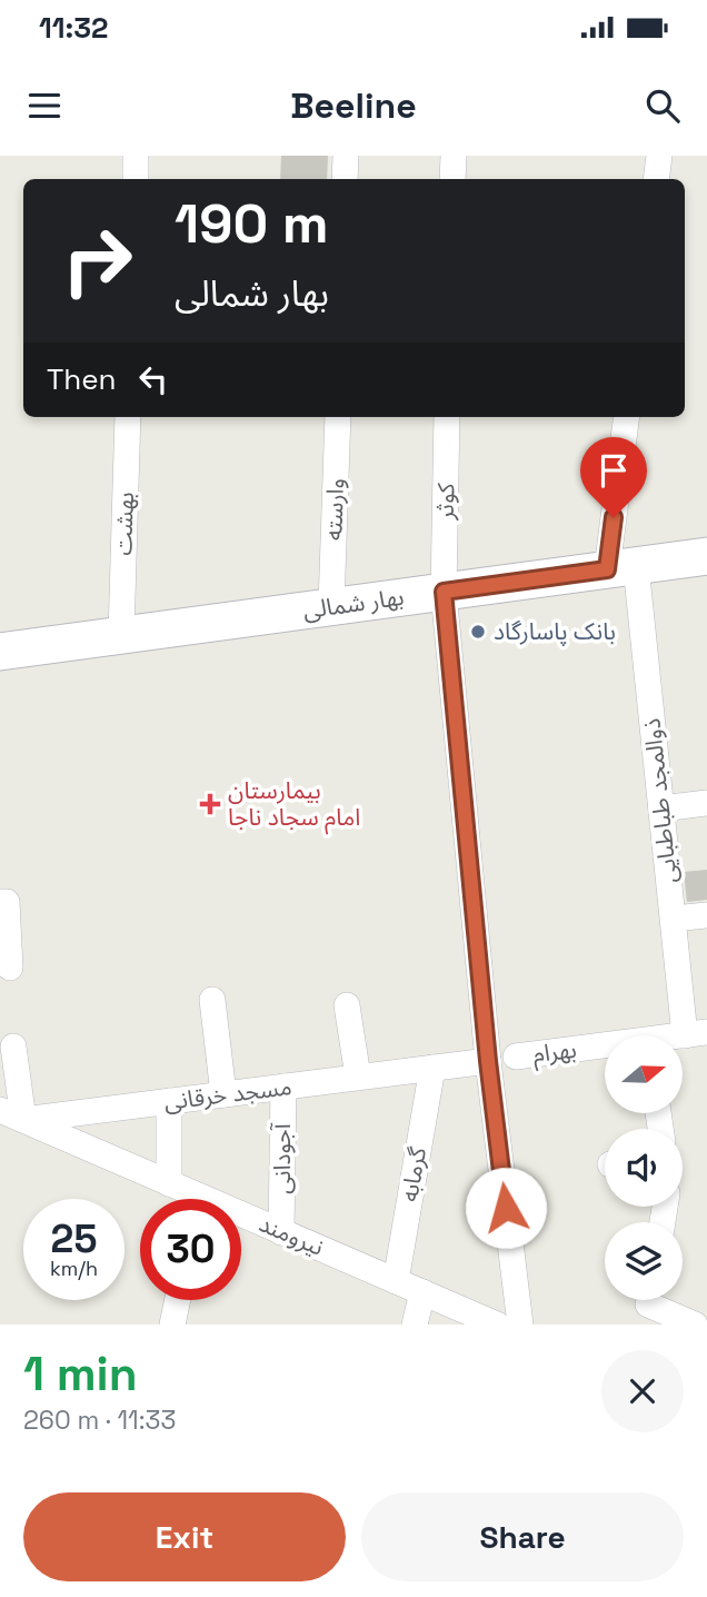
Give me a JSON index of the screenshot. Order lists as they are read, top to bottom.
{
  "streets": {
    "main road": ["بهار شمالی"],
    "street": [
      "کوثر",
      "وارسته",
      "بهشت",
      "ذوالمجد طباطبایی",
      "بهرام",
      "مسجد خرقانی",
      "آجودانی",
      "گرمابه",
      "نیرومند"
    ]
  },
  "crossings": [
    ["کوثر", "بهار شمالی"],
    ["کوثر", "مسجد خرقانی"],
    ["وارسته", "بهار شمالی"],
    ["بهشت", "بهار شمالی"],
    ["بهار شمالی", "ذوالمجد طباطبایی"],
    ["ذوالمجد طباطبایی", "بهرام"],
    ["مسجد خرقانی", "آجودانی"],
    ["مسجد خرقانی", "گرمابه"],
    ["مسجد خرقانی", "نیرومند"],
    ["آجودانی", "نیرومند"],
    ["گرمابه", "نیرومند"]
  ],
  "places": {
    "other": ["بانک پاسارگاد"],
    "health": ["بیمارستان امام سجاد ناجا"]
  },
  "north": "right",
  "page": {
    "status": "11:32",
    "header": "Beeline",
    "turn": ["190 m", "بهار شمالی"],
    "then": "Then",
    "speed": "25 km/h",
    "limit": "30",
    "heading": ["1 min", "260 m · 11:33"],
    "buttons": ["Exit", "Share"]
  }
}
